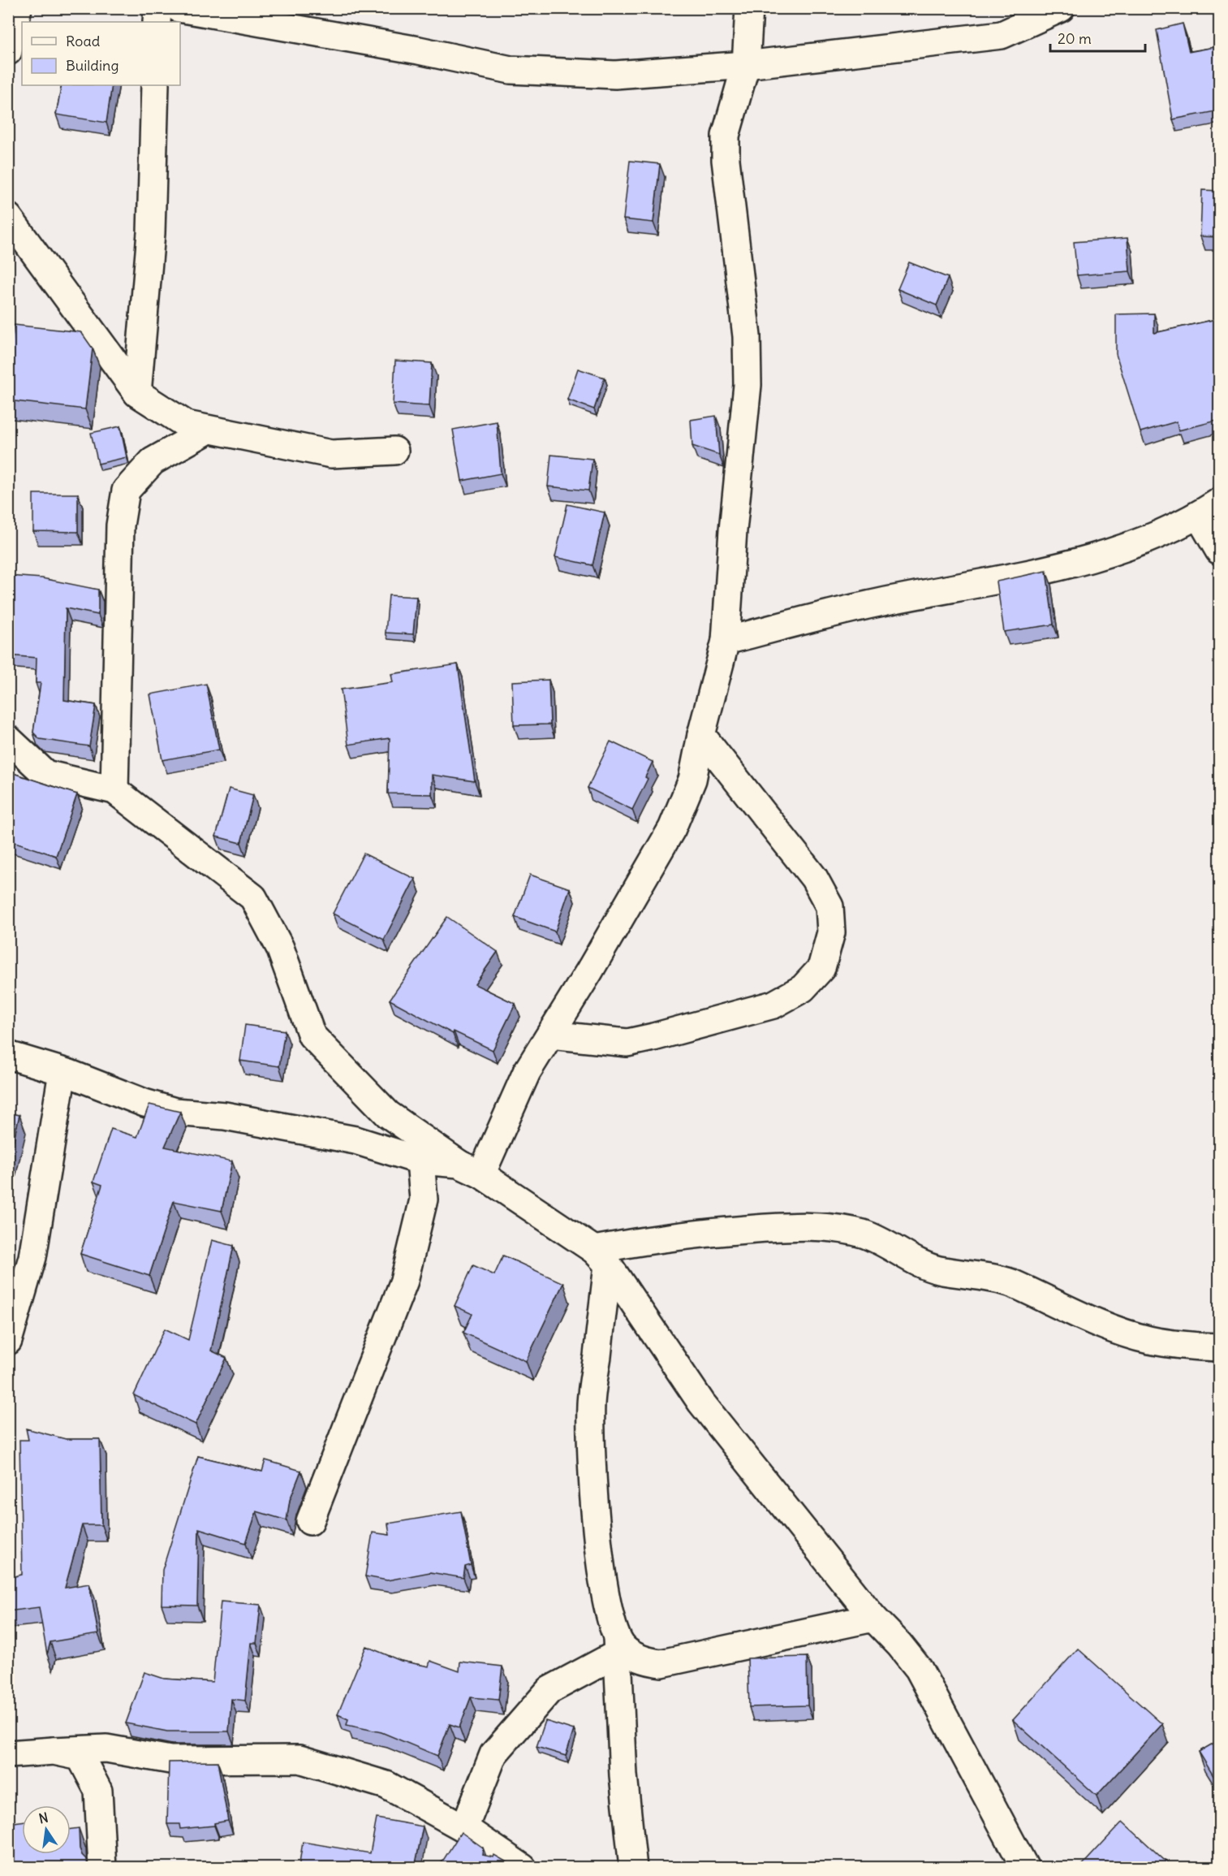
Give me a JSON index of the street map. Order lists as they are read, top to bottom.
{
  "legend": ["Road", "Building"],
  "scale_bar": "20 m",
  "north": "top"
}
